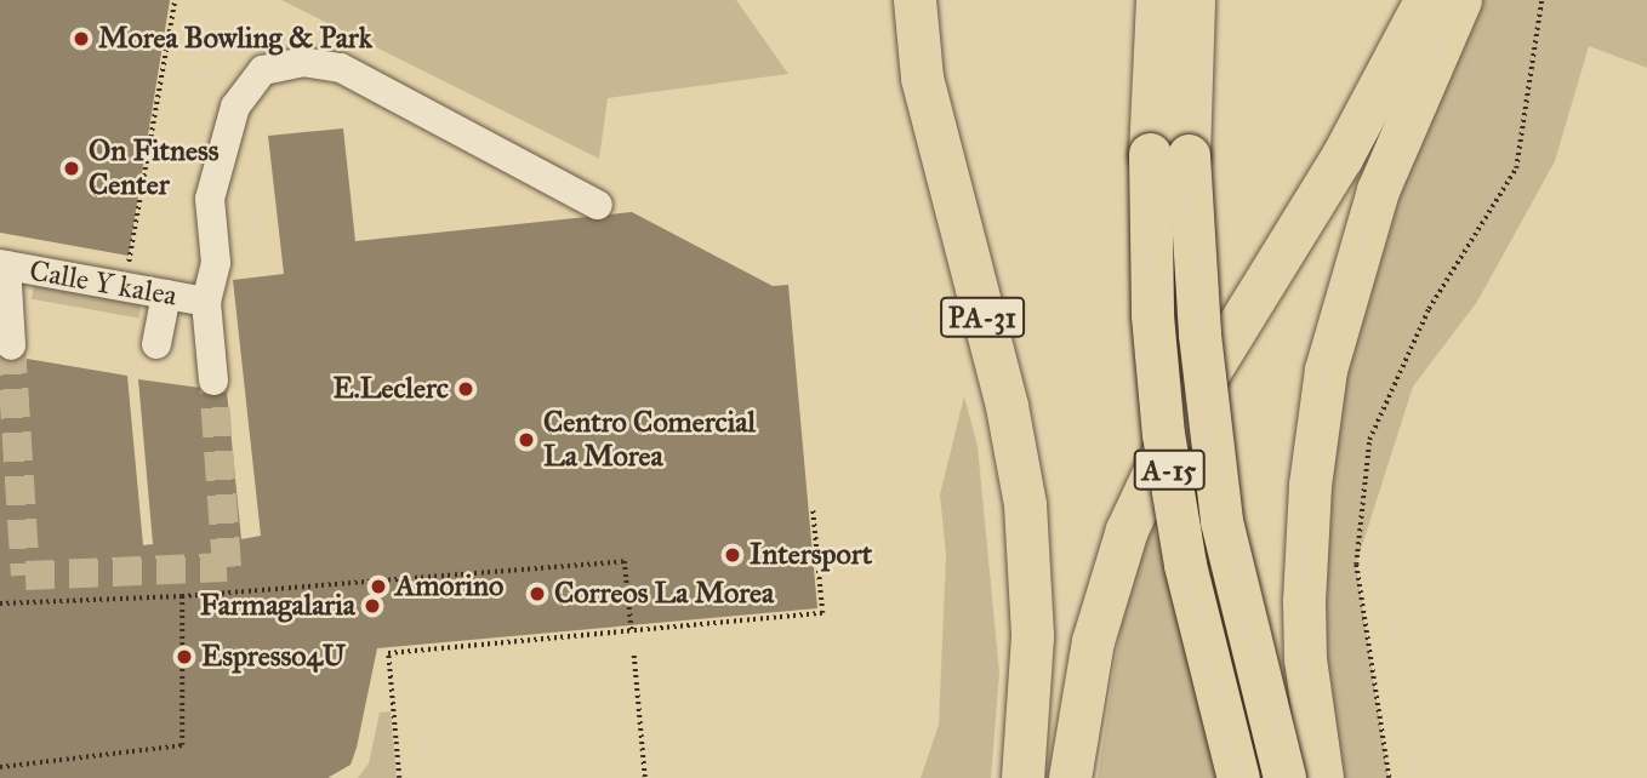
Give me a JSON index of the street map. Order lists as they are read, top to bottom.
{
  "streets": {
    "highway": ["PA-31", "A-15"],
    "street": ["Calle Y kalea"]
  },
  "places": [
    "Morea Bowling & Park",
    "On Fitness Center",
    "E.Leclerc",
    "Centro Comercial La Morea",
    "Intersport",
    "Amorino",
    "Correos La Morea",
    "Farmagalaria",
    "Espresso4U"
  ]
}
